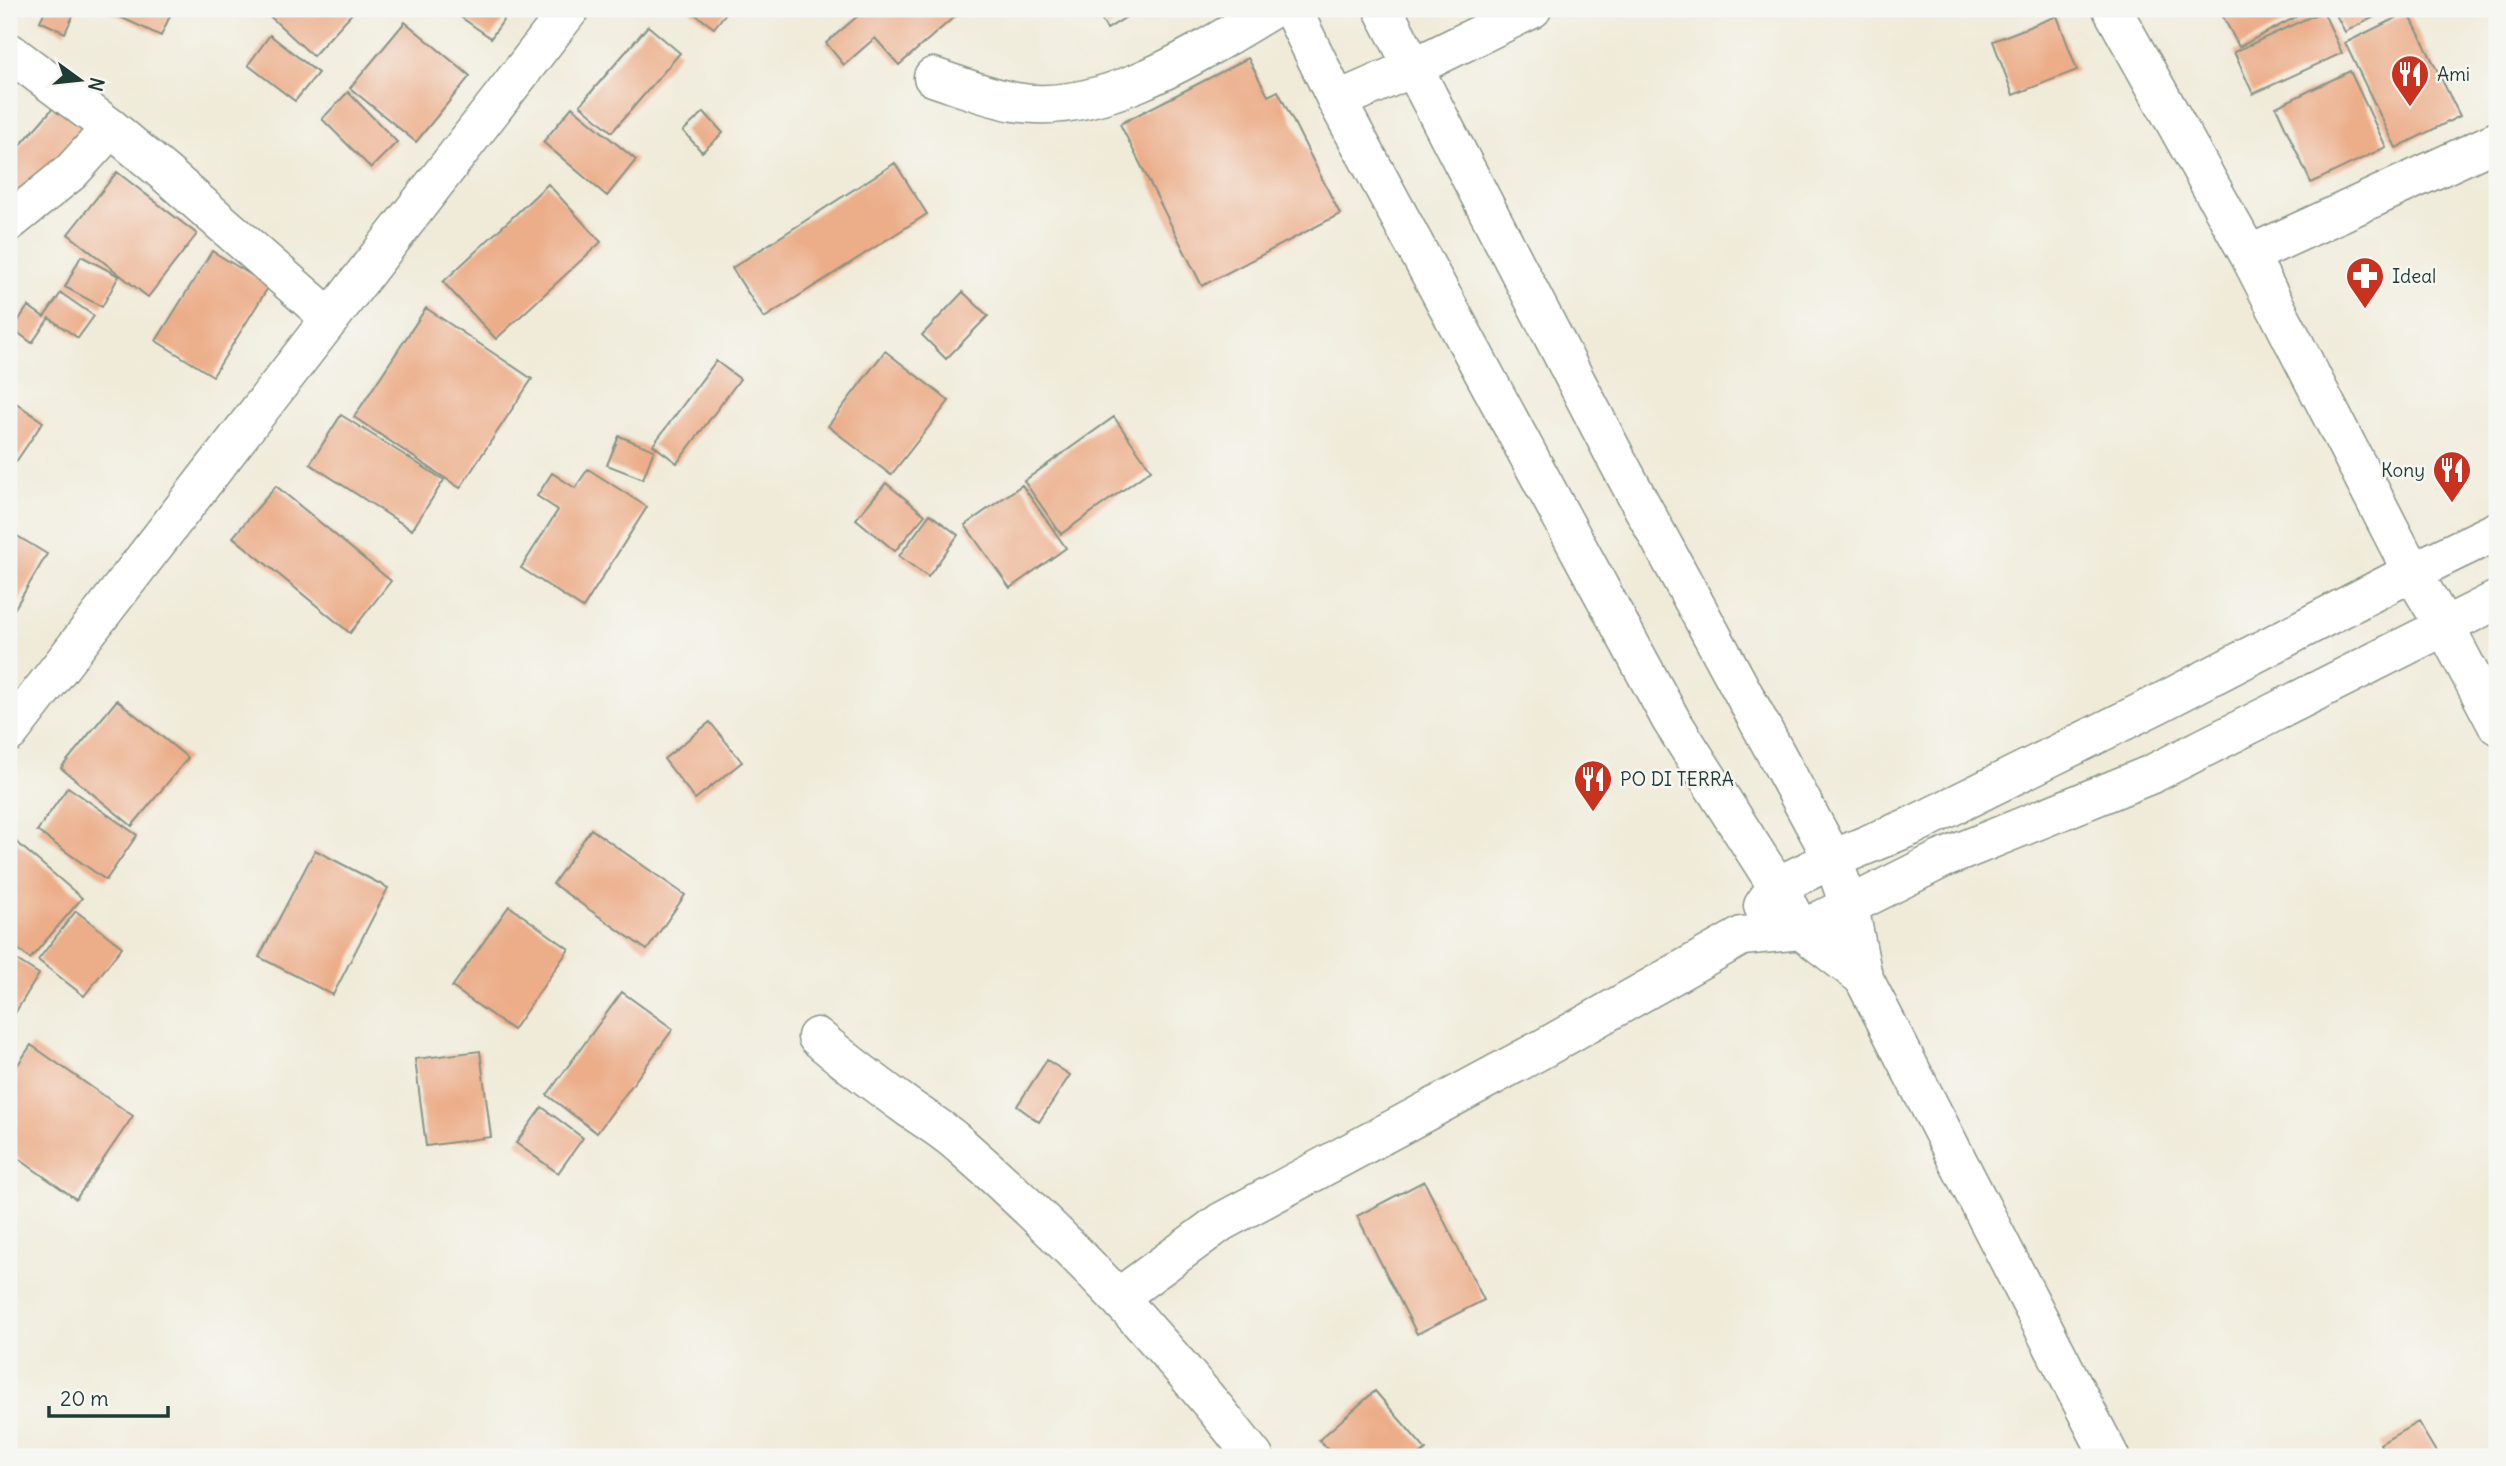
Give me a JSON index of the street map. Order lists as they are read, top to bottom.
{
  "places": {
    "restaurant": ["Ami", "Kony", "PO DI TERRA"],
    "pharmacy": ["Ideal"]
  },
  "scale_bar": "20 m",
  "north": "right"
}
